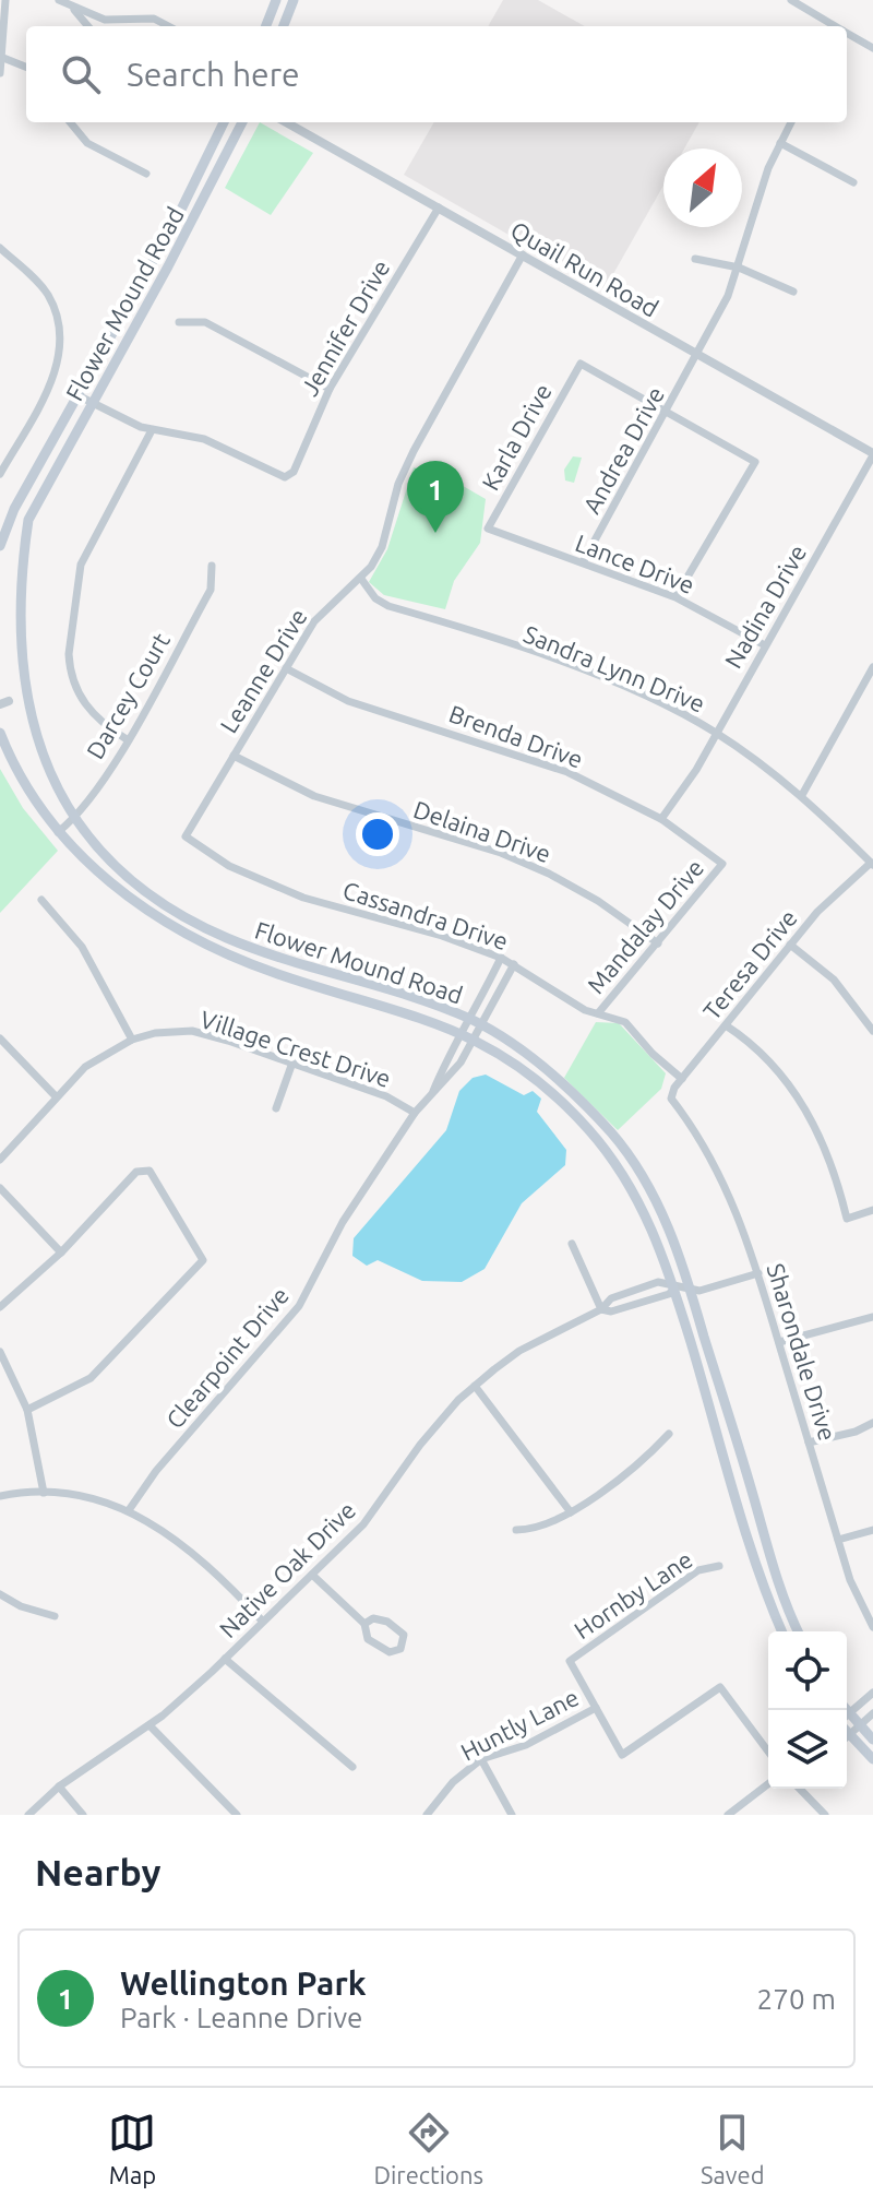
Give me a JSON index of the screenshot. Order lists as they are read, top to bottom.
{
  "streets": {
    "main road": ["Flower Mound Road"],
    "street": [
      "Quail Run Road",
      "Jennifer Drive",
      "Karla Drive",
      "Andrea Drive",
      "Lance Drive",
      "Nadina Drive",
      "Sandra Lynn Drive",
      "Leanne Drive",
      "Darcey Court",
      "Brenda Drive",
      "Delaina Drive",
      "Cassandra Drive",
      "Mandalay Drive",
      "Teresa Drive",
      "Village Crest Drive",
      "Sharondale Drive",
      "Clearpoint Drive",
      "Native Oak Drive",
      "Hornby Lane",
      "Huntly Lane"
    ]
  },
  "crossings": [
    ["Quail Run Road", "Jennifer Drive"],
    ["Quail Run Road", "Andrea Drive"],
    ["Quail Run Road", "Nadina Drive"],
    ["Quail Run Road", "Leanne Drive"],
    ["Flower Mound Road", "Darcey Court"],
    ["Flower Mound Road", "Clearpoint Drive"],
    ["Flower Mound Road", "Native Oak Drive"],
    ["Karla Drive", "Andrea Drive"],
    ["Karla Drive", "Lance Drive"],
    ["Andrea Drive", "Lance Drive"],
    ["Lance Drive", "Nadina Drive"],
    ["Nadina Drive", "Sandra Lynn Drive"],
    ["Nadina Drive", "Brenda Drive"],
    ["Sandra Lynn Drive", "Leanne Drive"],
    ["Sandra Lynn Drive", "Teresa Drive"],
    ["Leanne Drive", "Brenda Drive"],
    ["Leanne Drive", "Delaina Drive"],
    ["Leanne Drive", "Cassandra Drive"],
    ["Brenda Drive", "Mandalay Drive"],
    ["Delaina Drive", "Mandalay Drive"],
    ["Cassandra Drive", "Mandalay Drive"],
    ["Cassandra Drive", "Teresa Drive"],
    ["Cassandra Drive", "Clearpoint Drive"],
    ["Teresa Drive", "Sharondale Drive"],
    ["Village Crest Drive", "Clearpoint Drive"],
    ["Sharondale Drive", "Native Oak Drive"],
    ["Hornby Lane", "Huntly Lane"]
  ],
  "north": "top right",
  "page": {
    "search": "Search here",
    "pins": "1",
    "heading": "Nearby",
    "list": [
      {
        "mark": "1",
        "name": "Wellington Park",
        "note": "Park · Leanne Drive",
        "value": "270 m"
      }
    ],
    "nav": ["Map", "Directions", "Saved"]
  }
}
